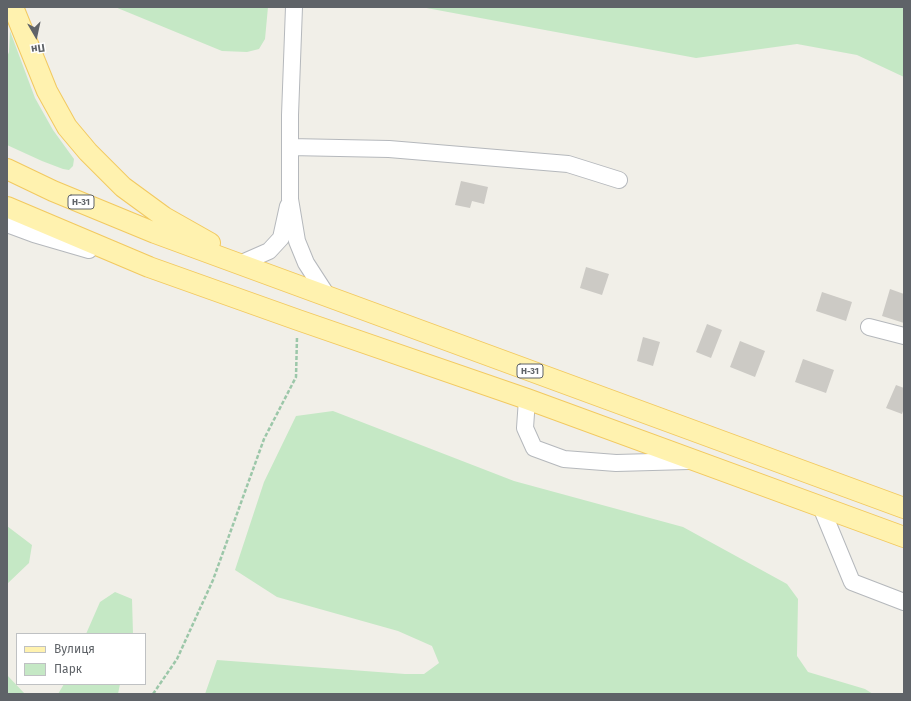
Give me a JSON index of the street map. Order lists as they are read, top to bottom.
{
  "streets": {
    "main road": ["Н-31"]
  },
  "legend": ["Вулиця", "Парк"],
  "north": "bottom"
}
